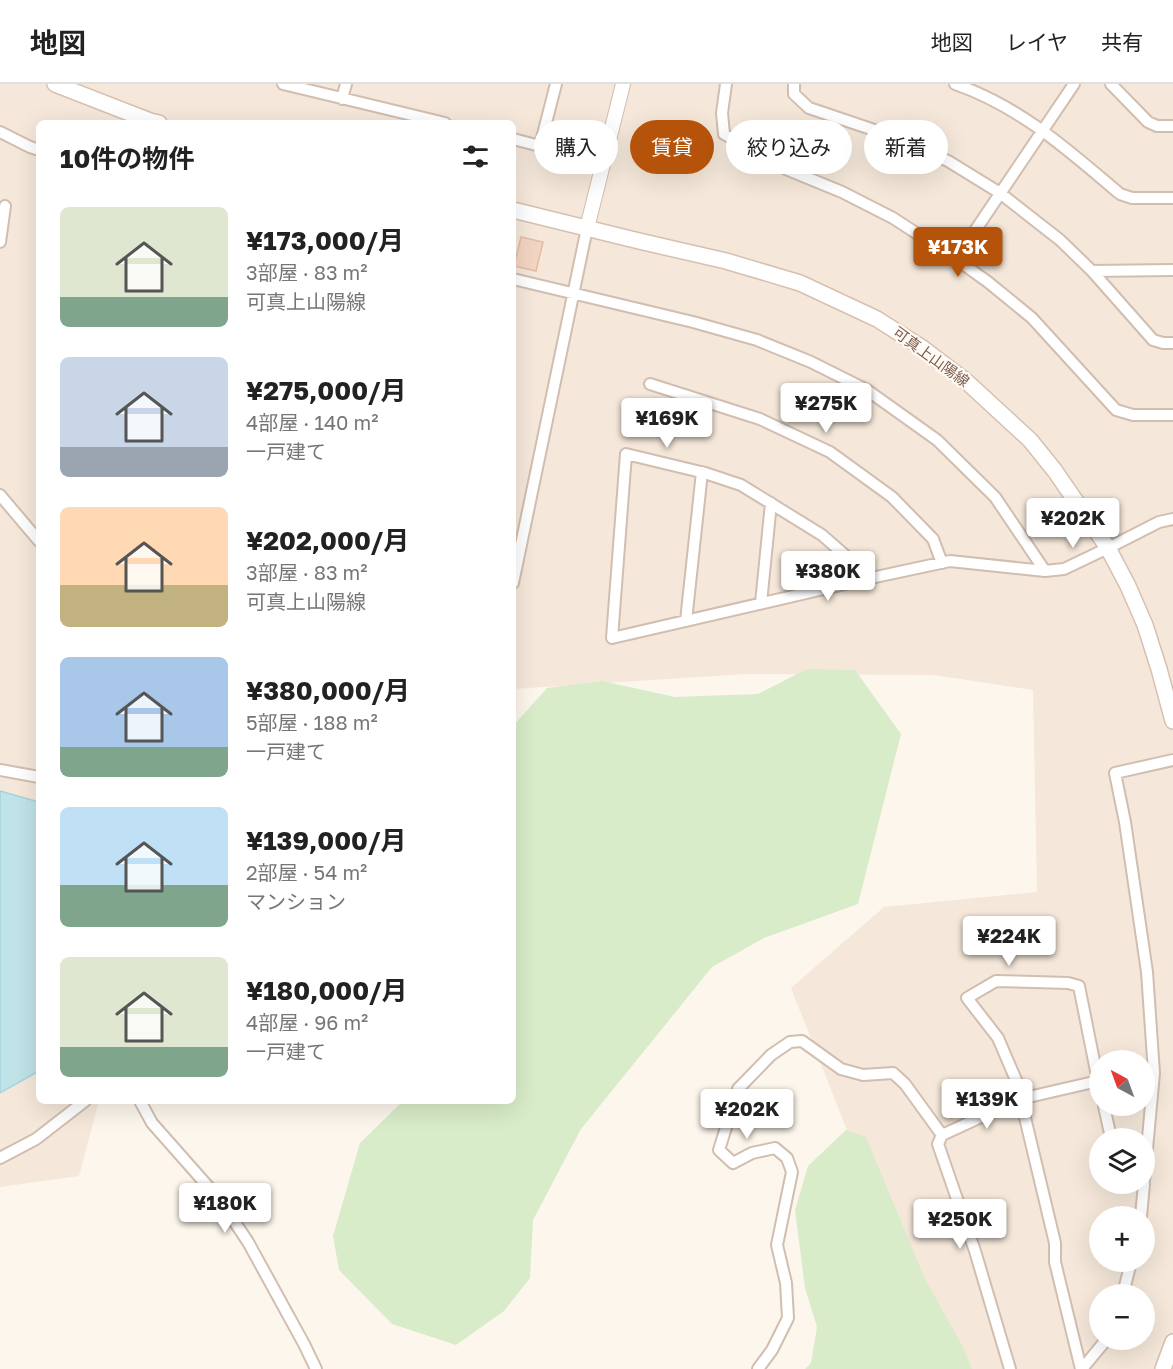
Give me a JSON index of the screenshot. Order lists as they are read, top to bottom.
{
  "streets": {
    "main road": ["可真上山陽線"]
  },
  "north": "top left",
  "page": {
    "header": "地図",
    "nav": ["地図", "レイヤ", "共有"],
    "chip": [
      "購入",
      "賃貸",
      "絞り込み",
      "新着"
    ],
    "heading": "10件の物件",
    "list": [
      {
        "name": "¥173,000/月",
        "note": "3部屋 · 83 m² · 可真上山陽線"
      },
      {
        "name": "¥275,000/月",
        "note": "4部屋 · 140 m² · 一戸建て"
      },
      {
        "name": "¥202,000/月",
        "note": "3部屋 · 83 m² · 可真上山陽線"
      },
      {
        "name": "¥380,000/月",
        "note": "5部屋 · 188 m² · 一戸建て"
      },
      {
        "name": "¥139,000/月",
        "note": "2部屋 · 54 m² · マンション"
      },
      {
        "name": "¥180,000/月",
        "note": "4部屋 · 96 m² · 一戸建て"
      }
    ],
    "price": [
      "¥173K",
      "¥275K",
      "¥169K",
      "¥202K",
      "¥380K",
      "¥224K",
      "¥139K",
      "¥202K",
      "¥180K",
      "¥250K"
    ],
    "map_buttons": ["+", "−"]
  }
}
